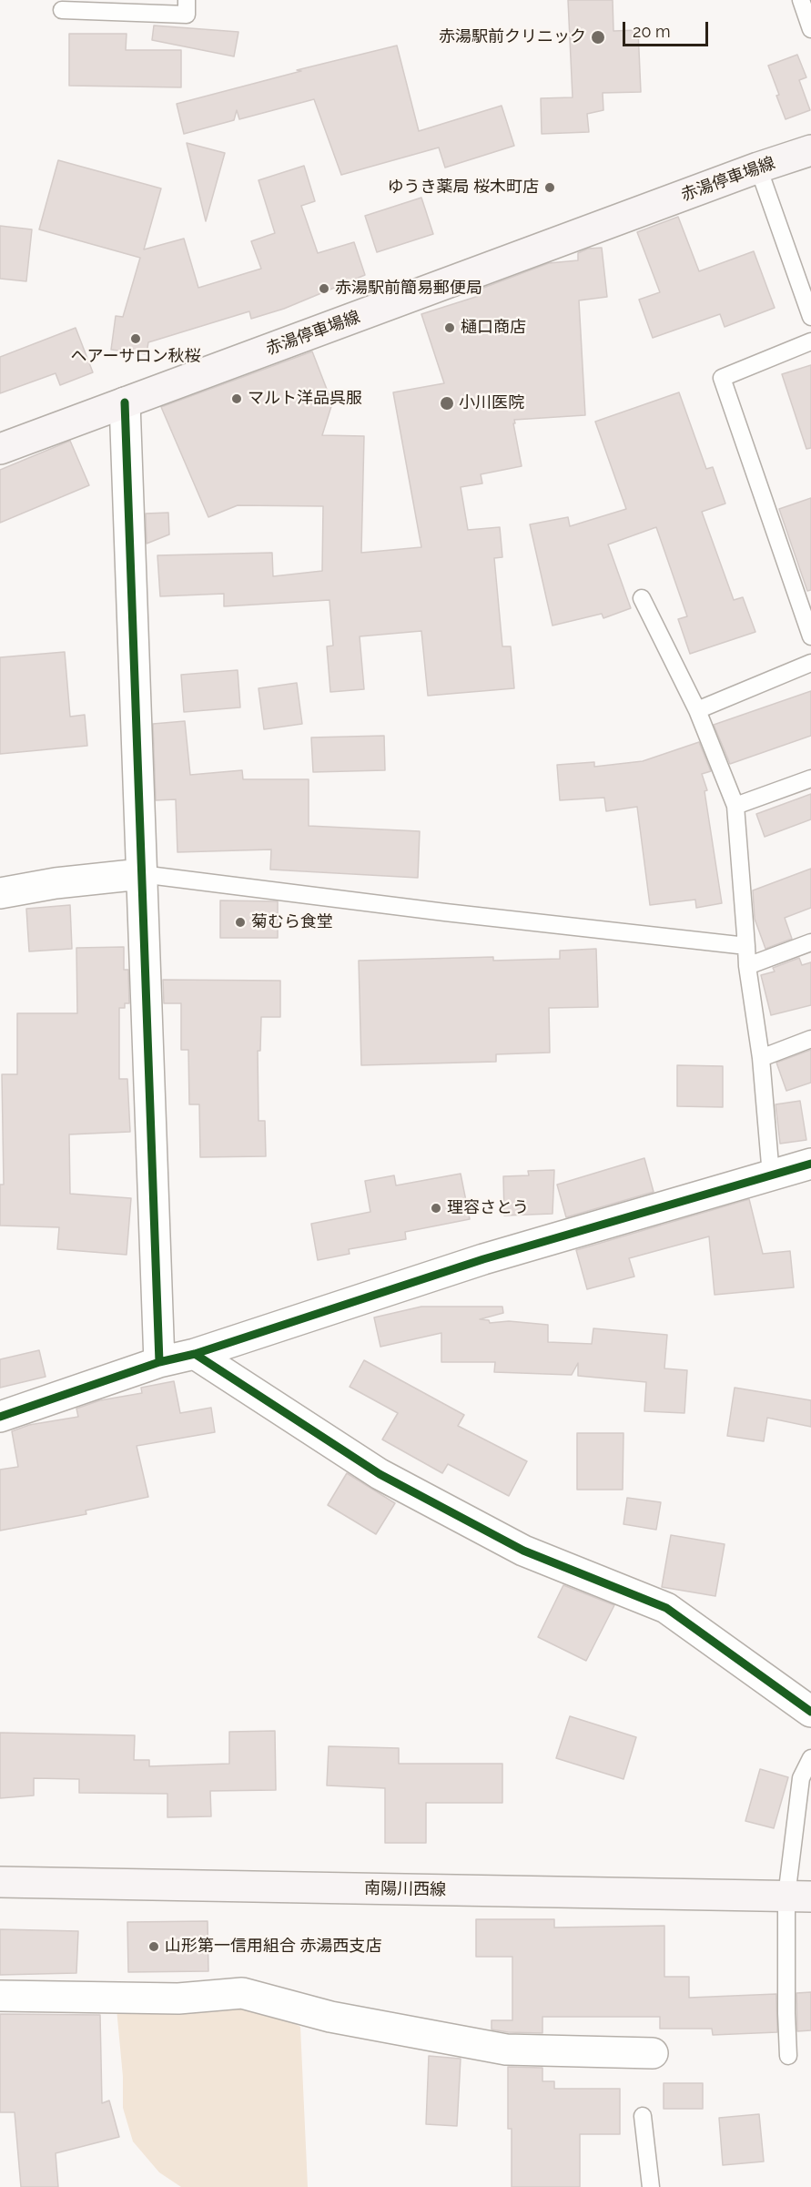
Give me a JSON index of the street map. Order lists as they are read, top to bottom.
{
  "streets": {
    "main road": ["赤湯停車場線", "南陽川西線"]
  },
  "places": [
    "赤湯駅前クリニック",
    "ゆうき薬局 桜木町店",
    "赤湯駅前簡易郵便局",
    "樋口商店",
    "ヘアーサロン秋桜",
    "マルト洋品呉服",
    "小川医院",
    "菊むら食堂",
    "理容さとう",
    "山形第一信用組合 赤湯西支店"
  ],
  "scale_bar": "20 m"
}
